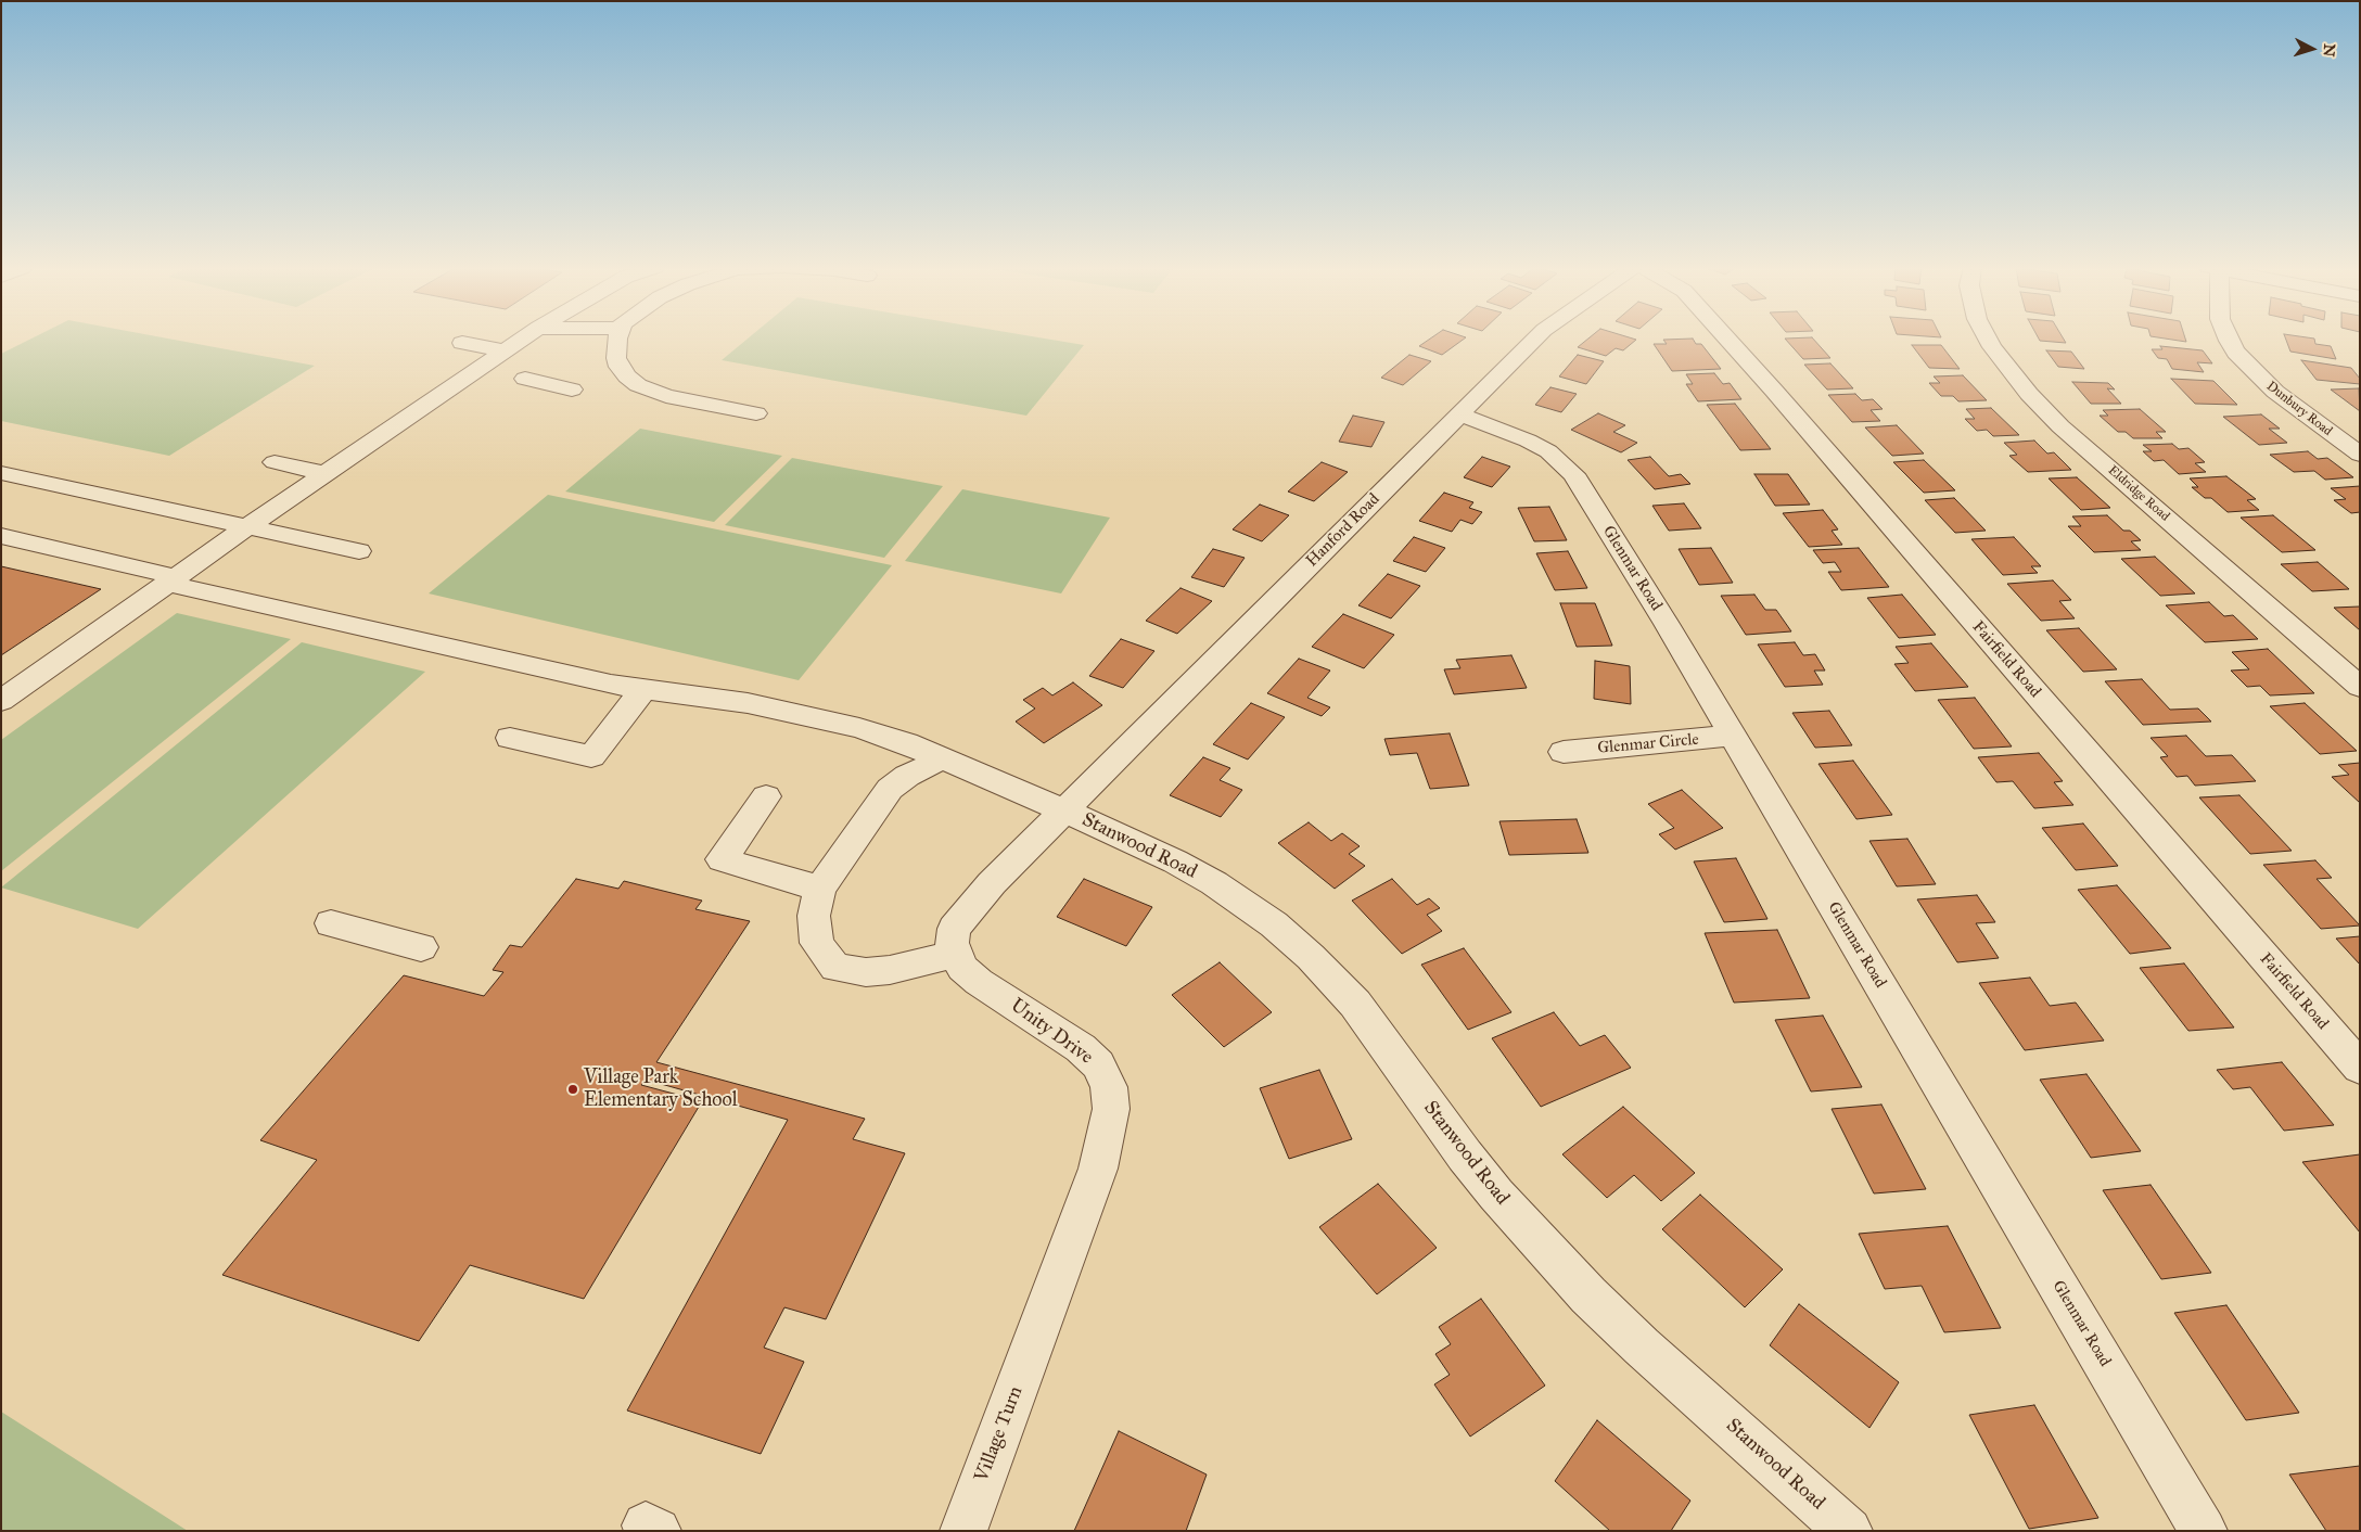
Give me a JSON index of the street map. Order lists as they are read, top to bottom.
{
  "streets": {
    "street": [
      "Dunbury Road",
      "Eldridge Road",
      "Hanford Road",
      "Glenmar Road",
      "Fairfield Road",
      "Glenmar Circle",
      "Stanwood Road",
      "Unity Drive",
      "Village Turn"
    ]
  },
  "crossings": [
    ["Hanford Road", "Glenmar Road"],
    ["Hanford Road", "Stanwood Road"],
    ["Hanford Road", "Unity Drive"],
    ["Glenmar Road", "Glenmar Circle"],
    ["Stanwood Road", "Unity Drive"],
    ["Unity Drive", "Village Turn"]
  ],
  "places": ["Village Park Elementary School"],
  "north": "right"
}
